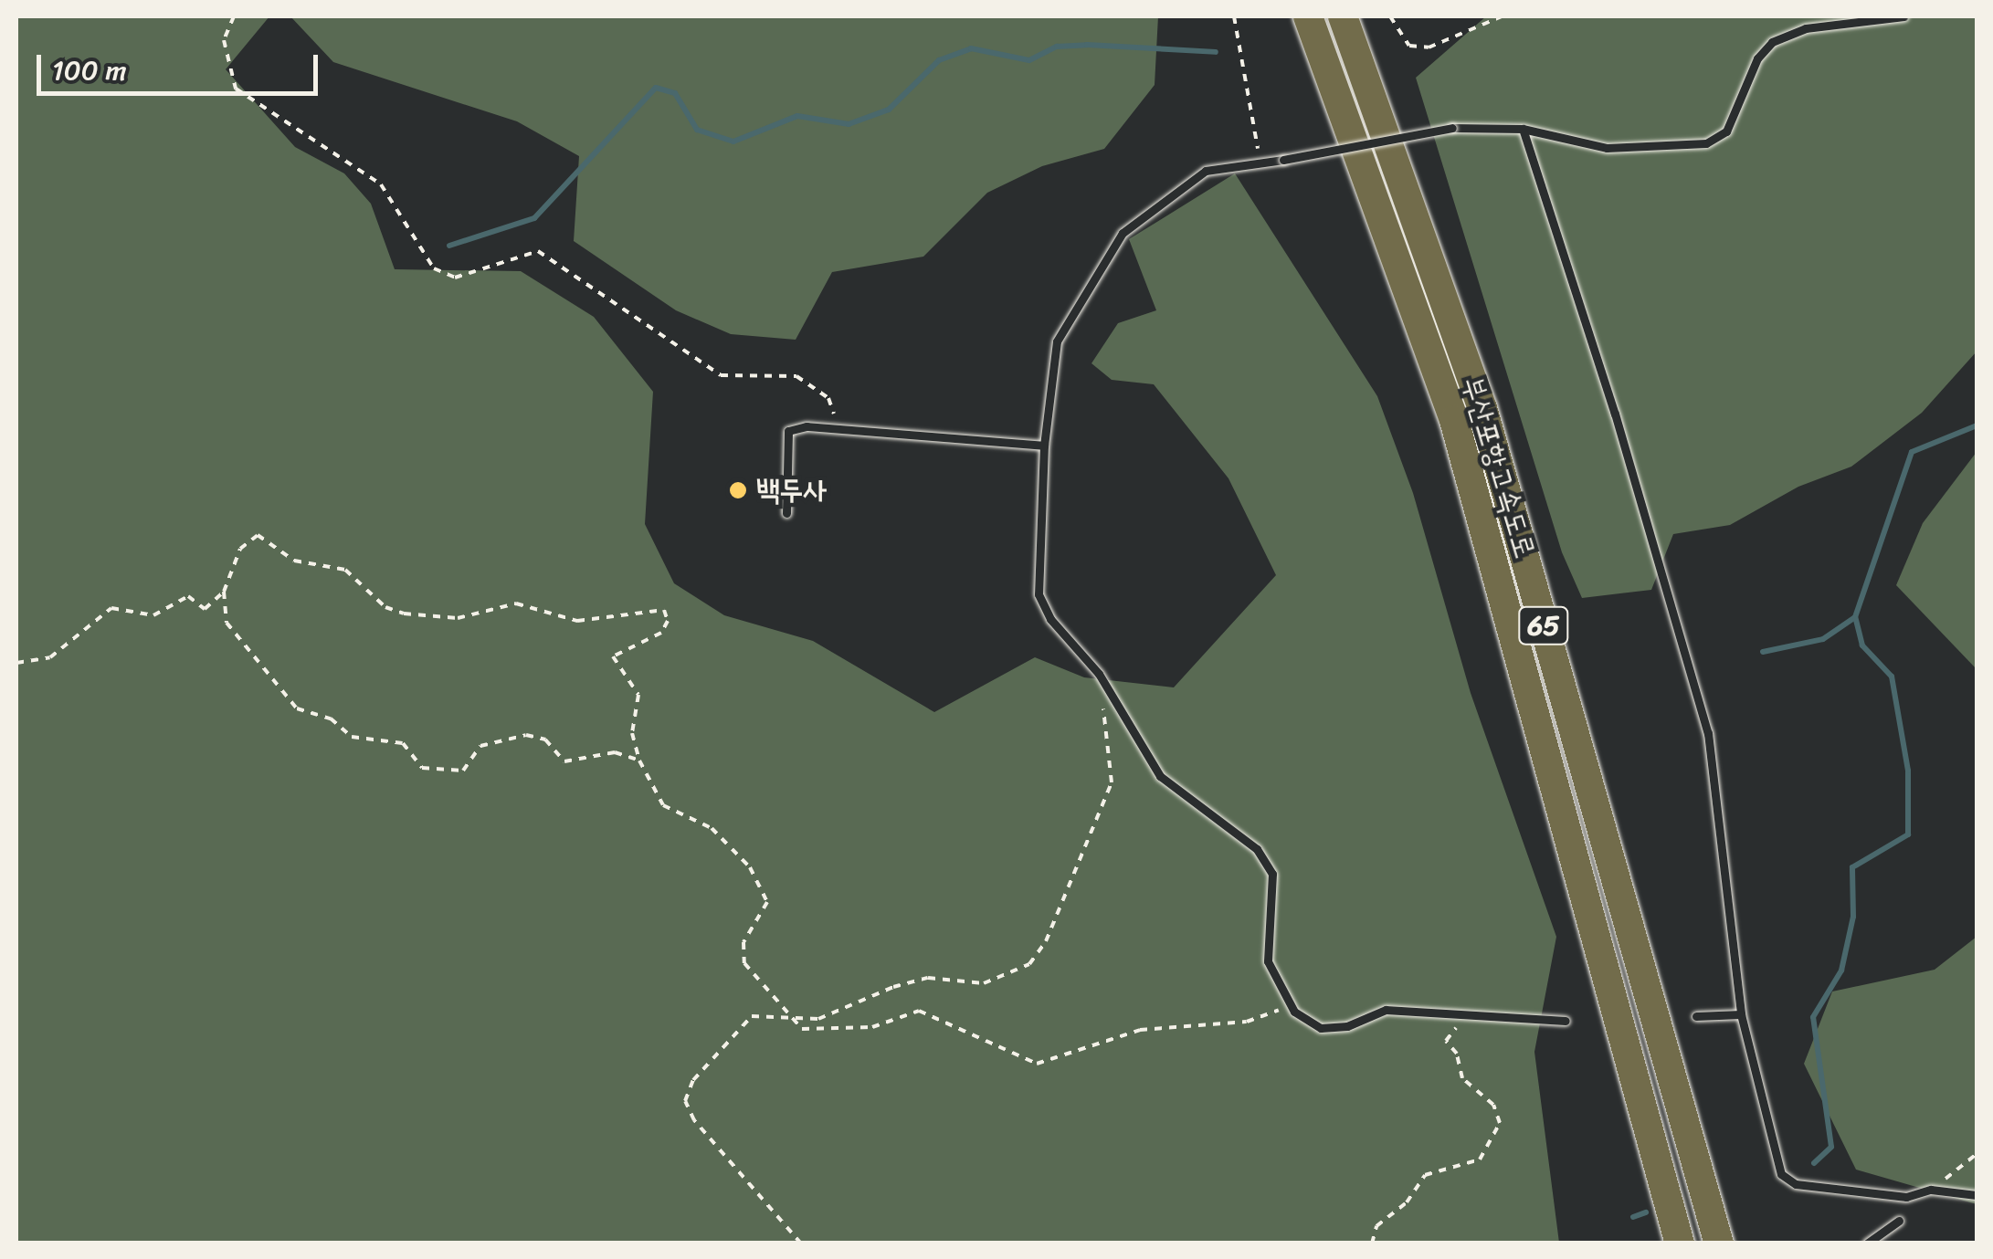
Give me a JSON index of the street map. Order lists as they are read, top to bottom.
{
  "streets": {
    "highway": ["부산포항고속도로", "65"]
  },
  "places": ["백두사"],
  "scale_bar": "100 m"
}
